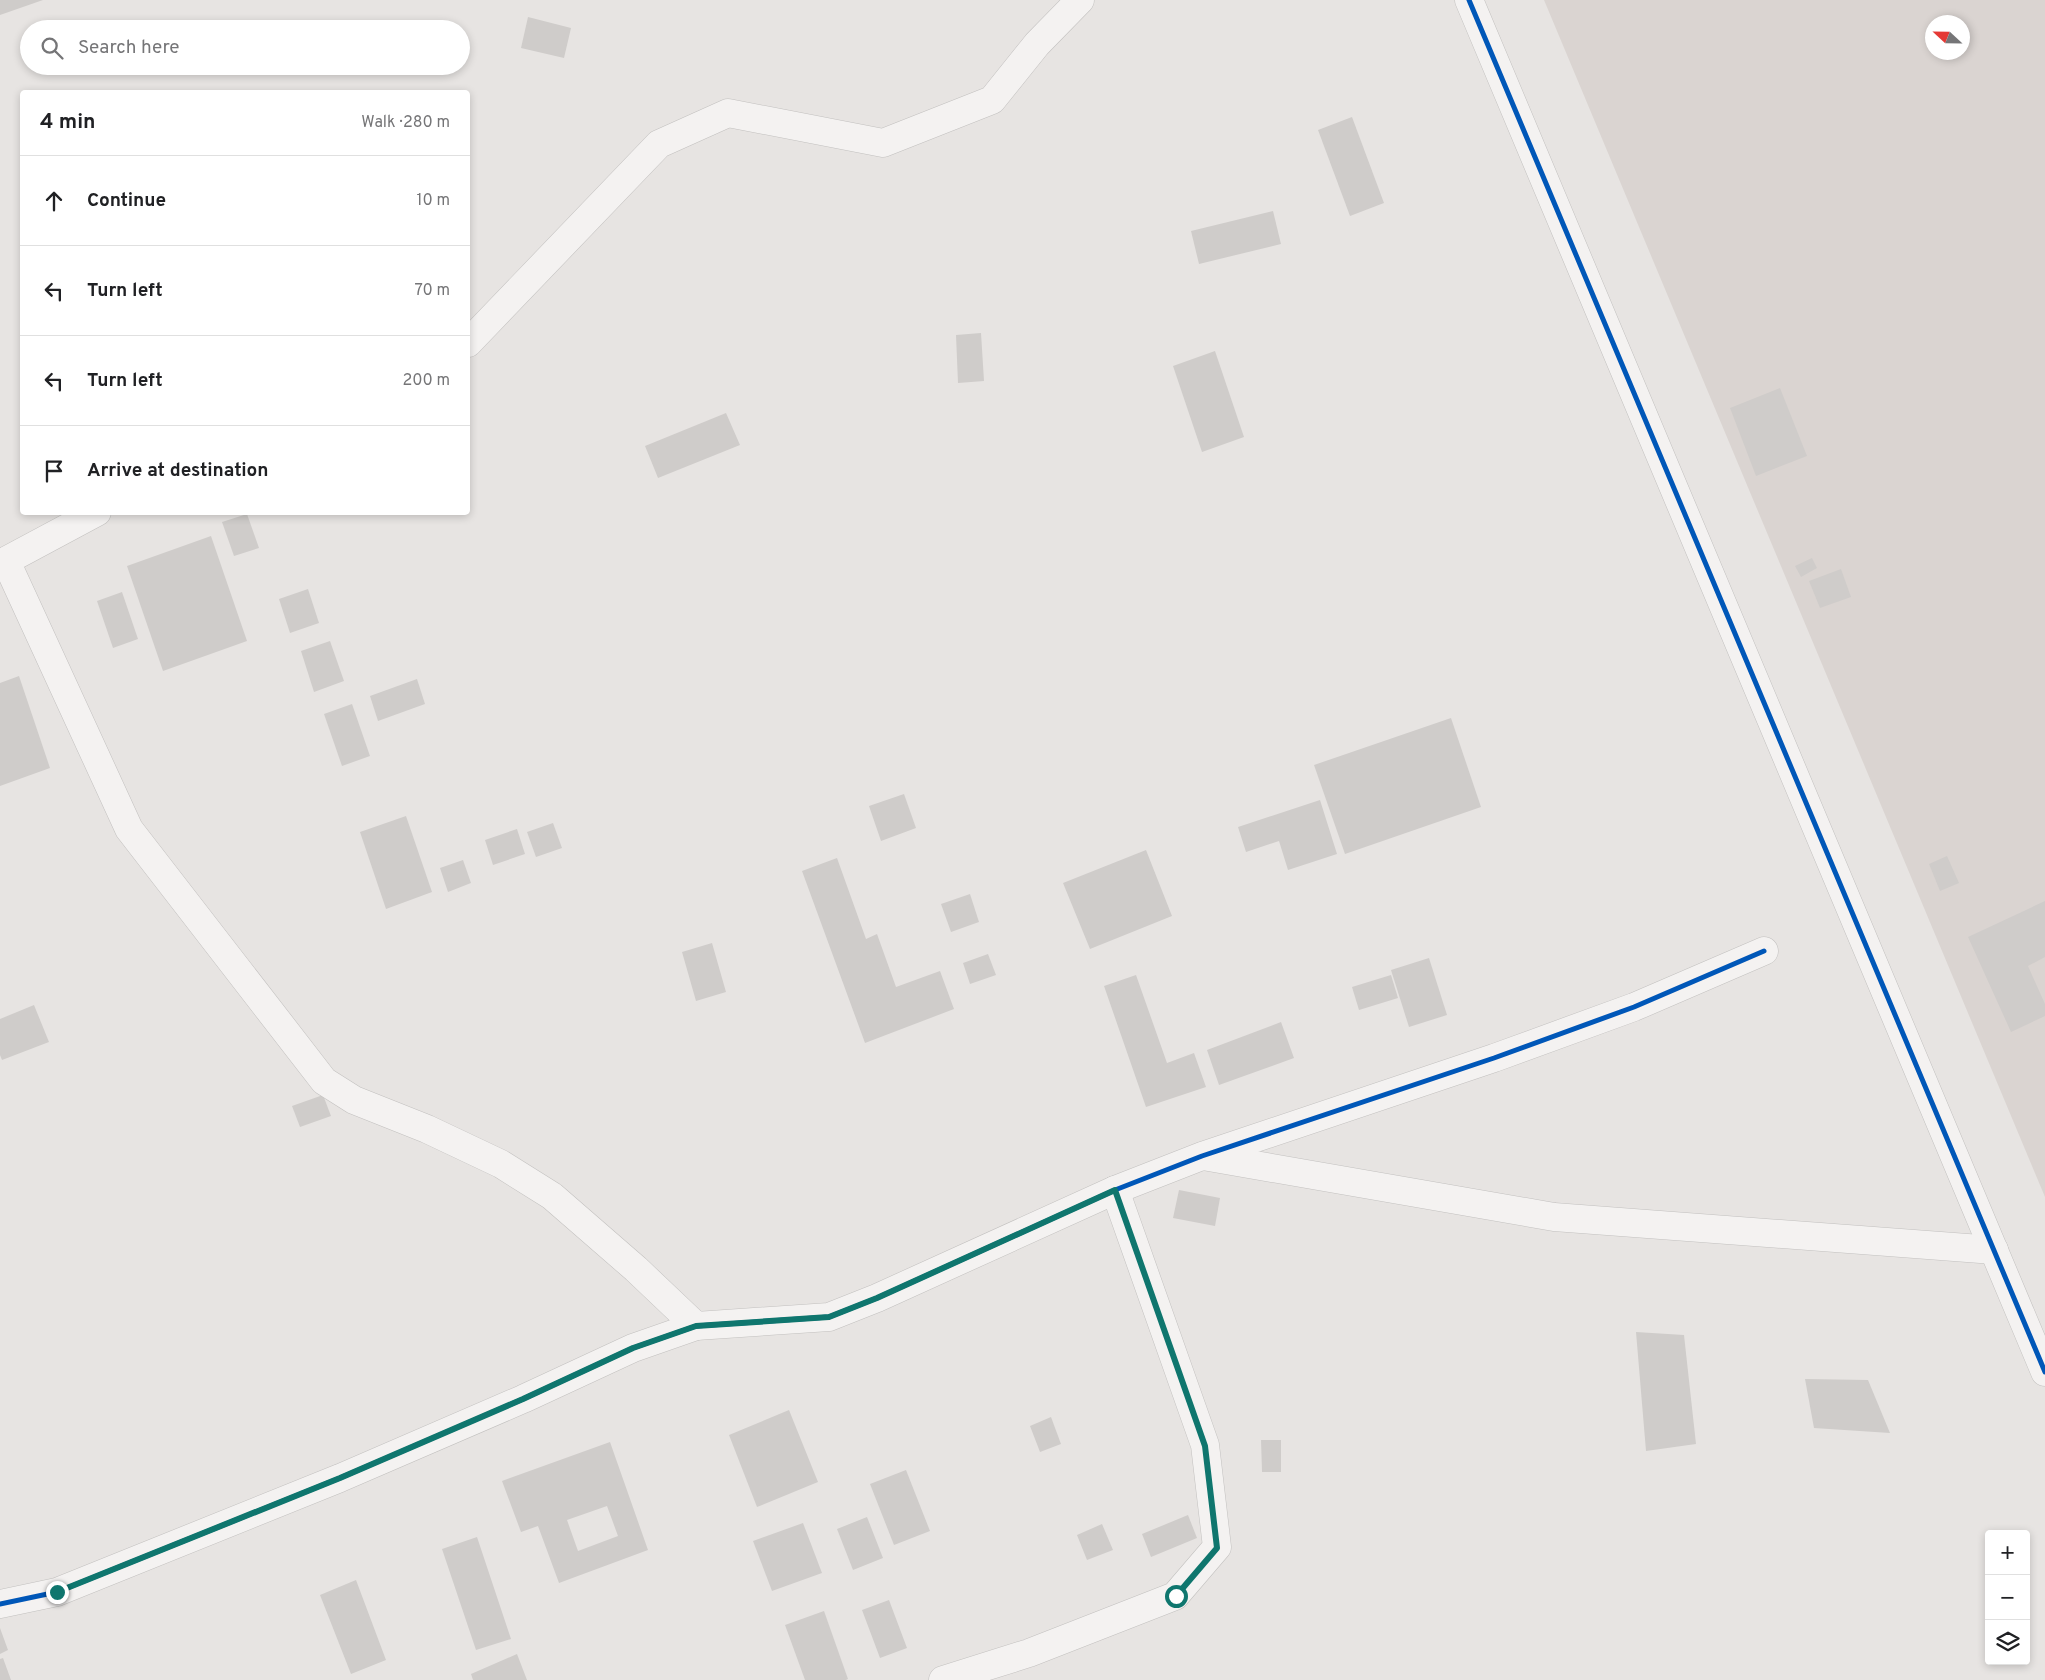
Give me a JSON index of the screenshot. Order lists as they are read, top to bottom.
{
  "north": "left",
  "page": {
    "search": "Search here",
    "heading": ["4 min", "Walk · 280 m"],
    "list": [
      ["Continue", "10 m"],
      ["Turn left", "70 m"],
      ["Turn left", "200 m"],
      "Arrive at destination"
    ],
    "map_buttons": ["+", "−"]
  }
}
